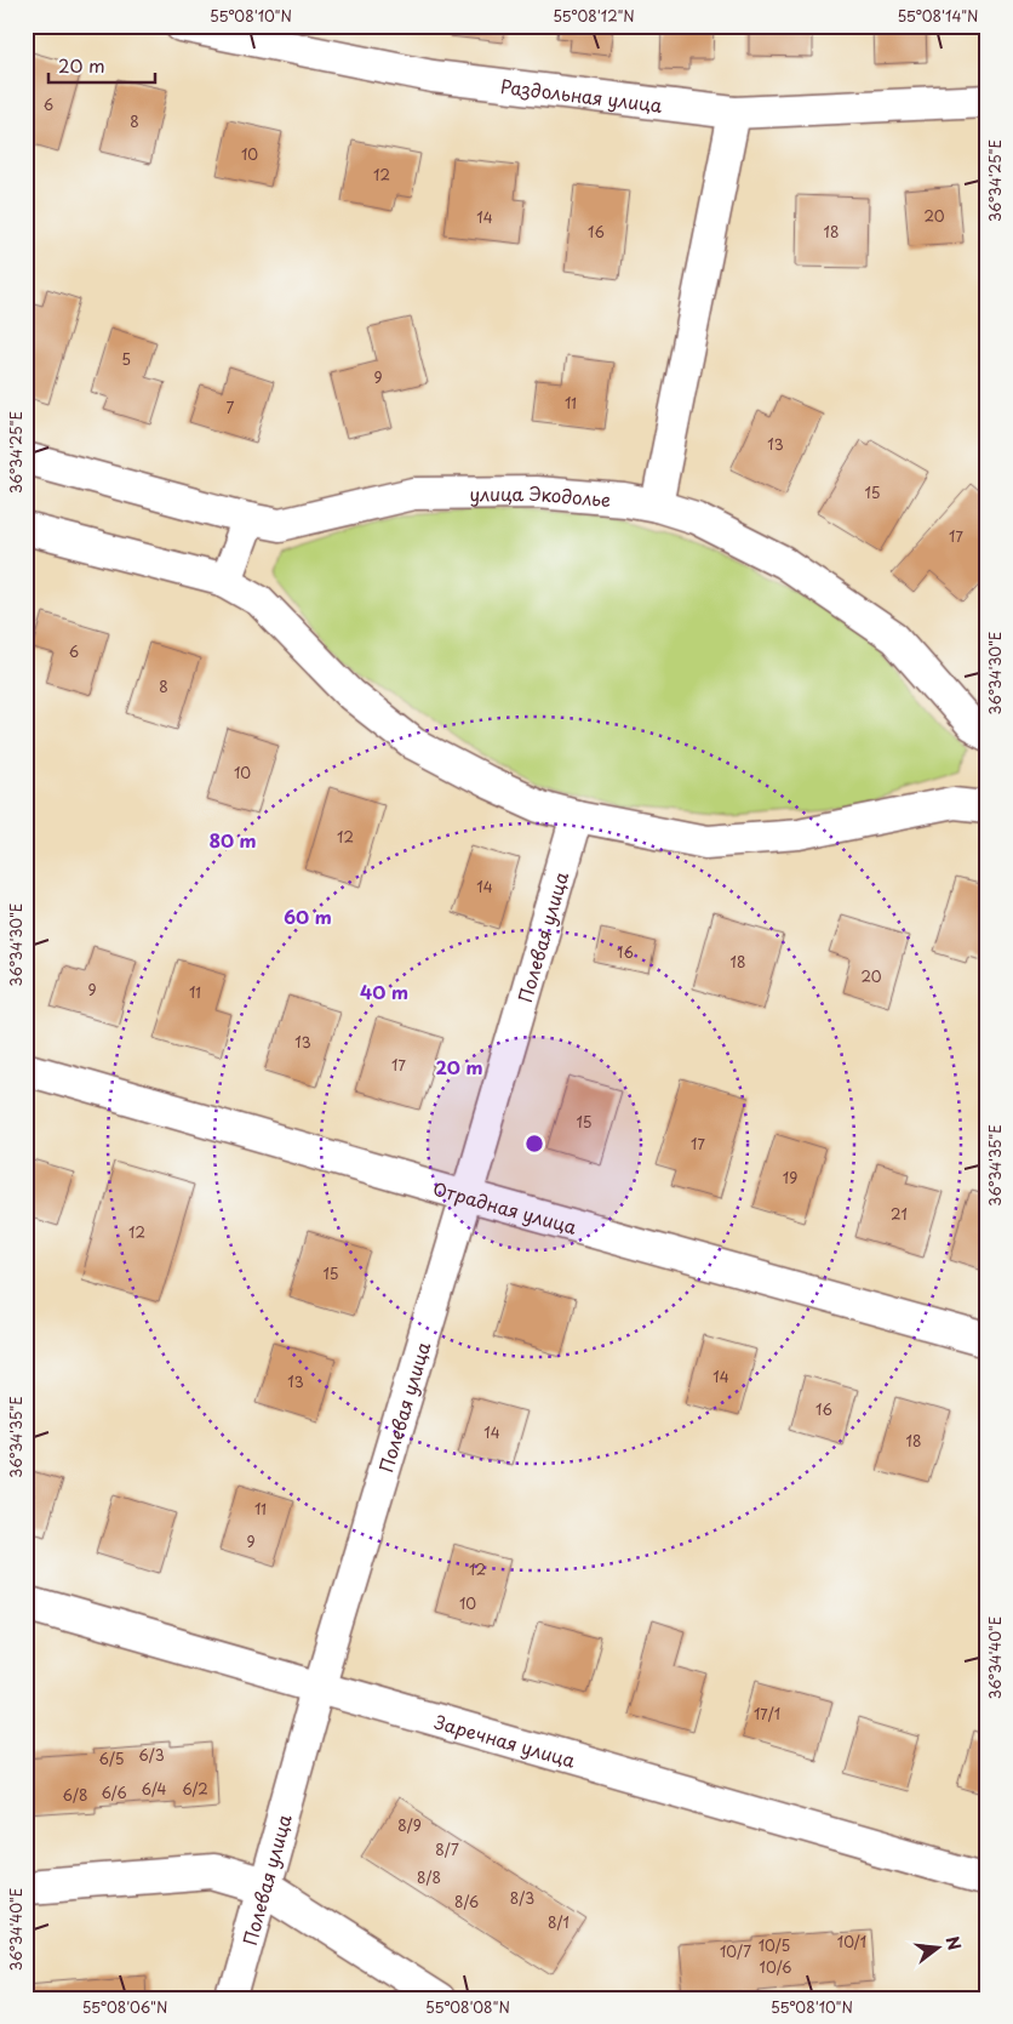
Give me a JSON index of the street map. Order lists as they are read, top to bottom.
{
  "streets": {
    "street": [
      "Раздольная улица",
      "улица Экодолье",
      "Полевая улица",
      "Отрадная улица",
      "Заречная улица"
    ]
  },
  "crossings": [
    ["Полевая улица", "Отрадная улица"],
    ["Полевая улица", "Заречная улица"]
  ],
  "house_numbers": [
    "6",
    "8",
    "10",
    "12",
    "20",
    "14",
    "16",
    "18",
    "5",
    "9",
    "11",
    "7",
    "13",
    "15",
    "17",
    "6",
    "8",
    "10",
    "12",
    "14",
    "16",
    "18",
    "20",
    "9",
    "11",
    "13",
    "17",
    "15",
    "17",
    "19",
    "21",
    "12",
    "15",
    "14",
    "13",
    "16",
    "14",
    "18",
    "11",
    "9",
    "12",
    "10",
    "17/1",
    "6/3",
    "6/5",
    "6/4",
    "6/2",
    "6/6",
    "6/8",
    "8/9",
    "8/7",
    "8/8",
    "8/3",
    "8/6",
    "8/1",
    "10/1",
    "10/5",
    "10/7",
    "10/6"
  ],
  "scale_bar": "20 m",
  "north": "right",
  "coordinates": [
    "55°08'10\"N",
    "55°08'12\"N",
    "55°08'14\"N",
    "36°34'25\"E",
    "36°34'30\"E",
    "36°34'35\"E",
    "36°34'40\"E",
    "55°08'06\"N",
    "55°08'08\"N"
  ],
  "rings": [
    "80 m",
    "60 m",
    "40 m",
    "20 m"
  ]
}
